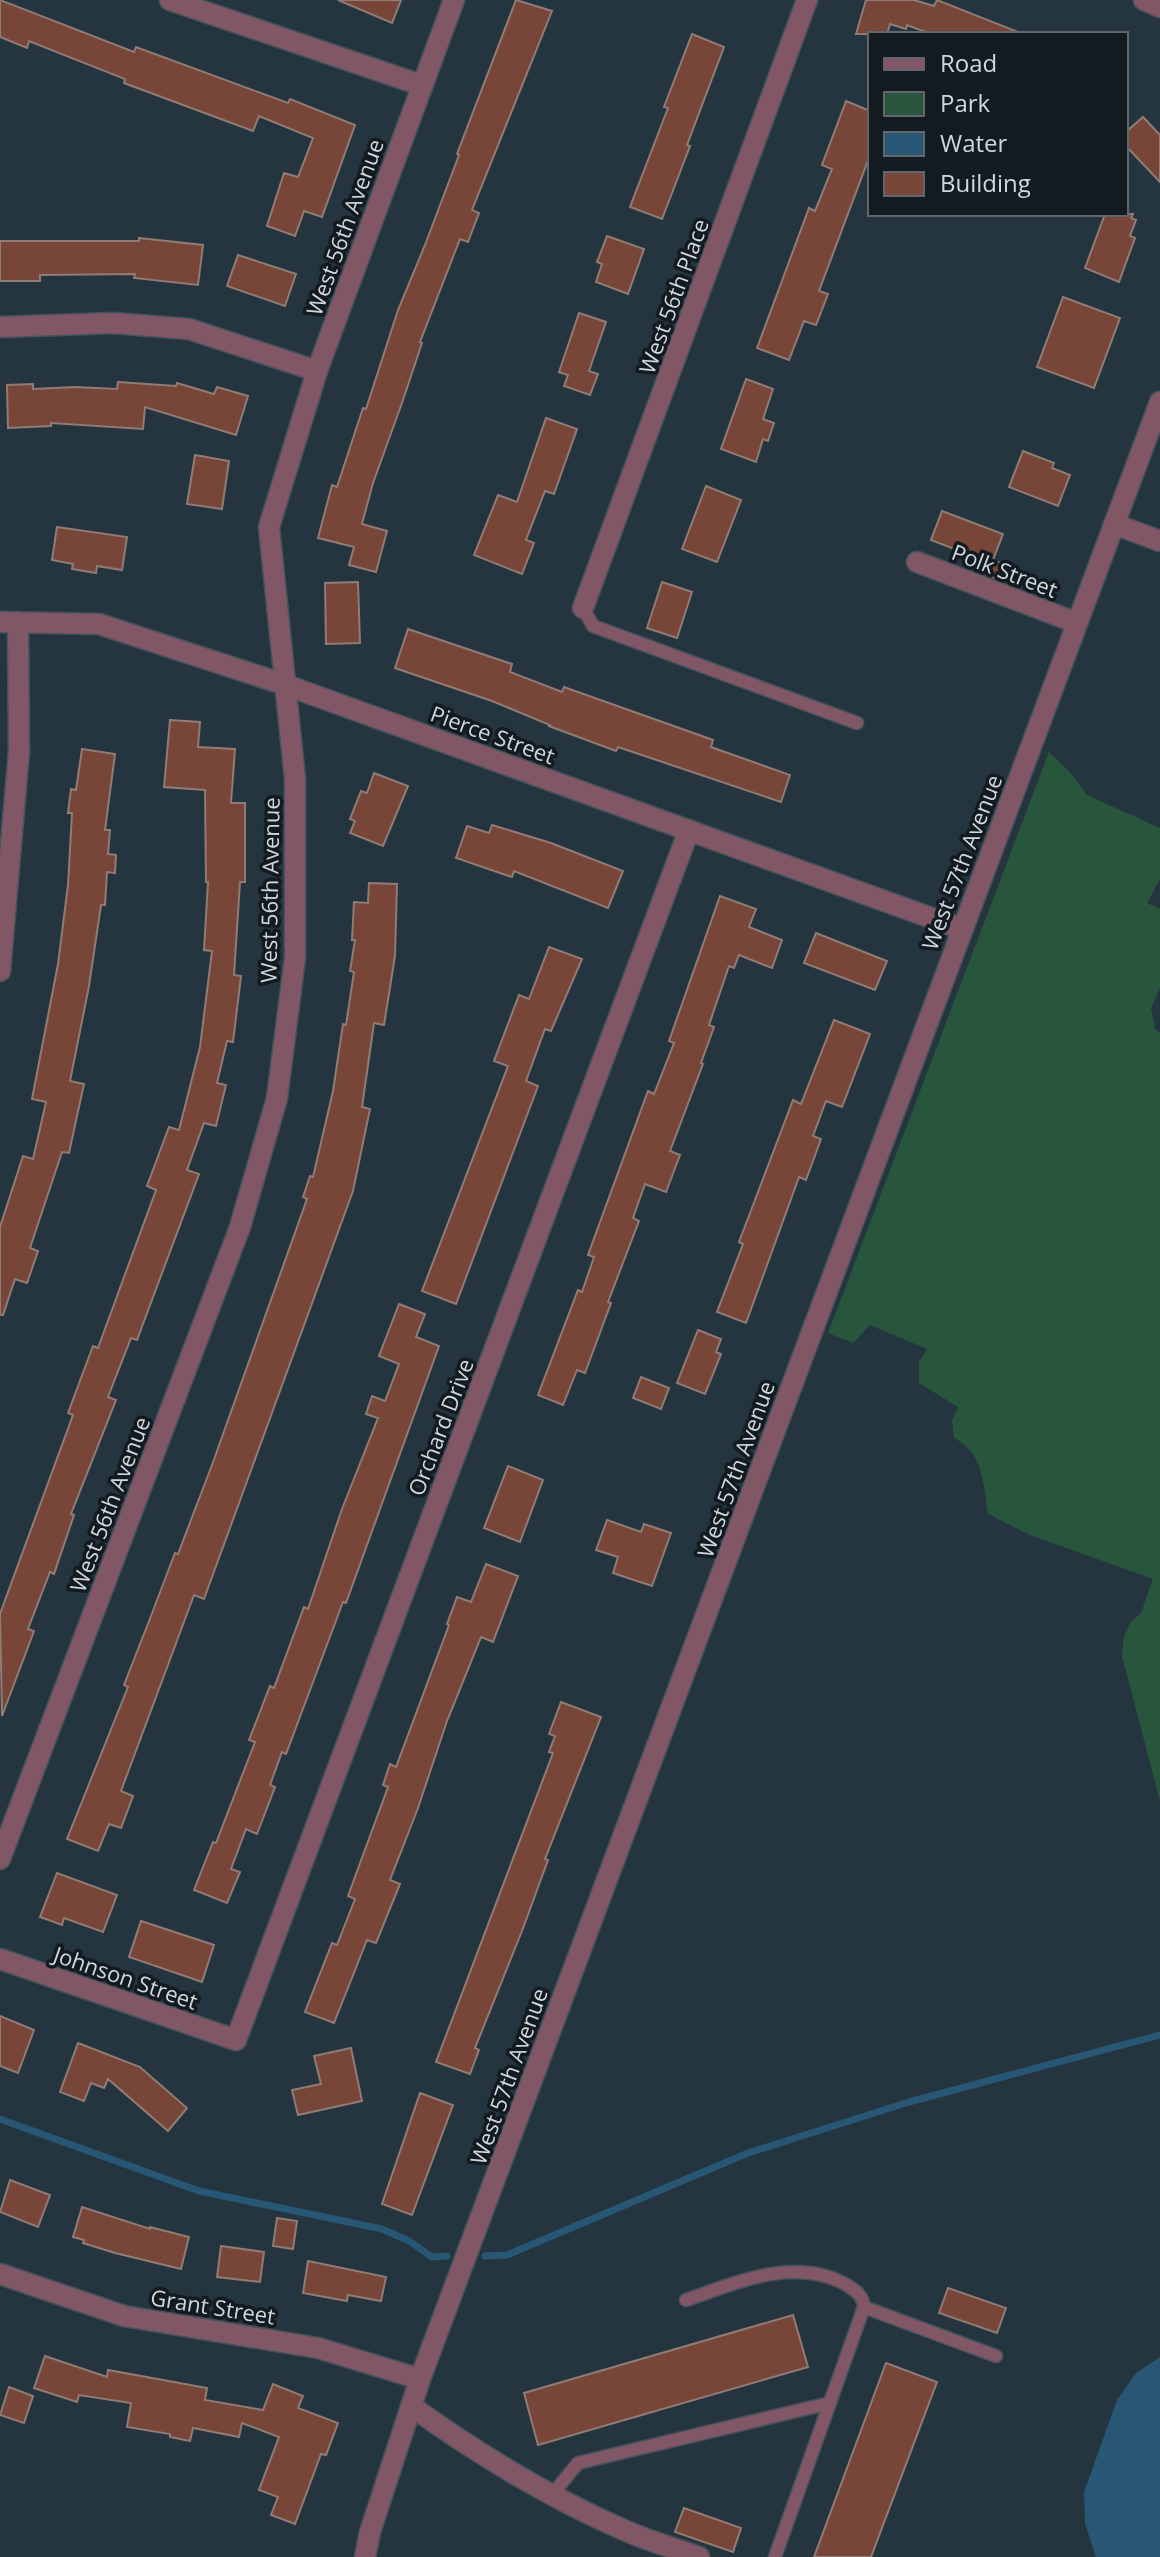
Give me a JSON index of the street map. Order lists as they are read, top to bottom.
{
  "streets": {
    "street": [
      "West 56th Avenue",
      "West 56th Place",
      "Polk Street",
      "Pierce Street",
      "West 57th Avenue",
      "Orchard Drive",
      "Johnson Street",
      "Grant Street"
    ]
  },
  "crossings": [
    ["West 56th Avenue", "Pierce Street"],
    ["Polk Street", "West 57th Avenue"],
    ["Pierce Street", "West 57th Avenue"],
    ["Pierce Street", "Orchard Drive"],
    ["West 57th Avenue", "Grant Street"],
    ["Orchard Drive", "Johnson Street"]
  ],
  "legend": [
    "Road",
    "Park",
    "Water",
    "Building"
  ]
}
